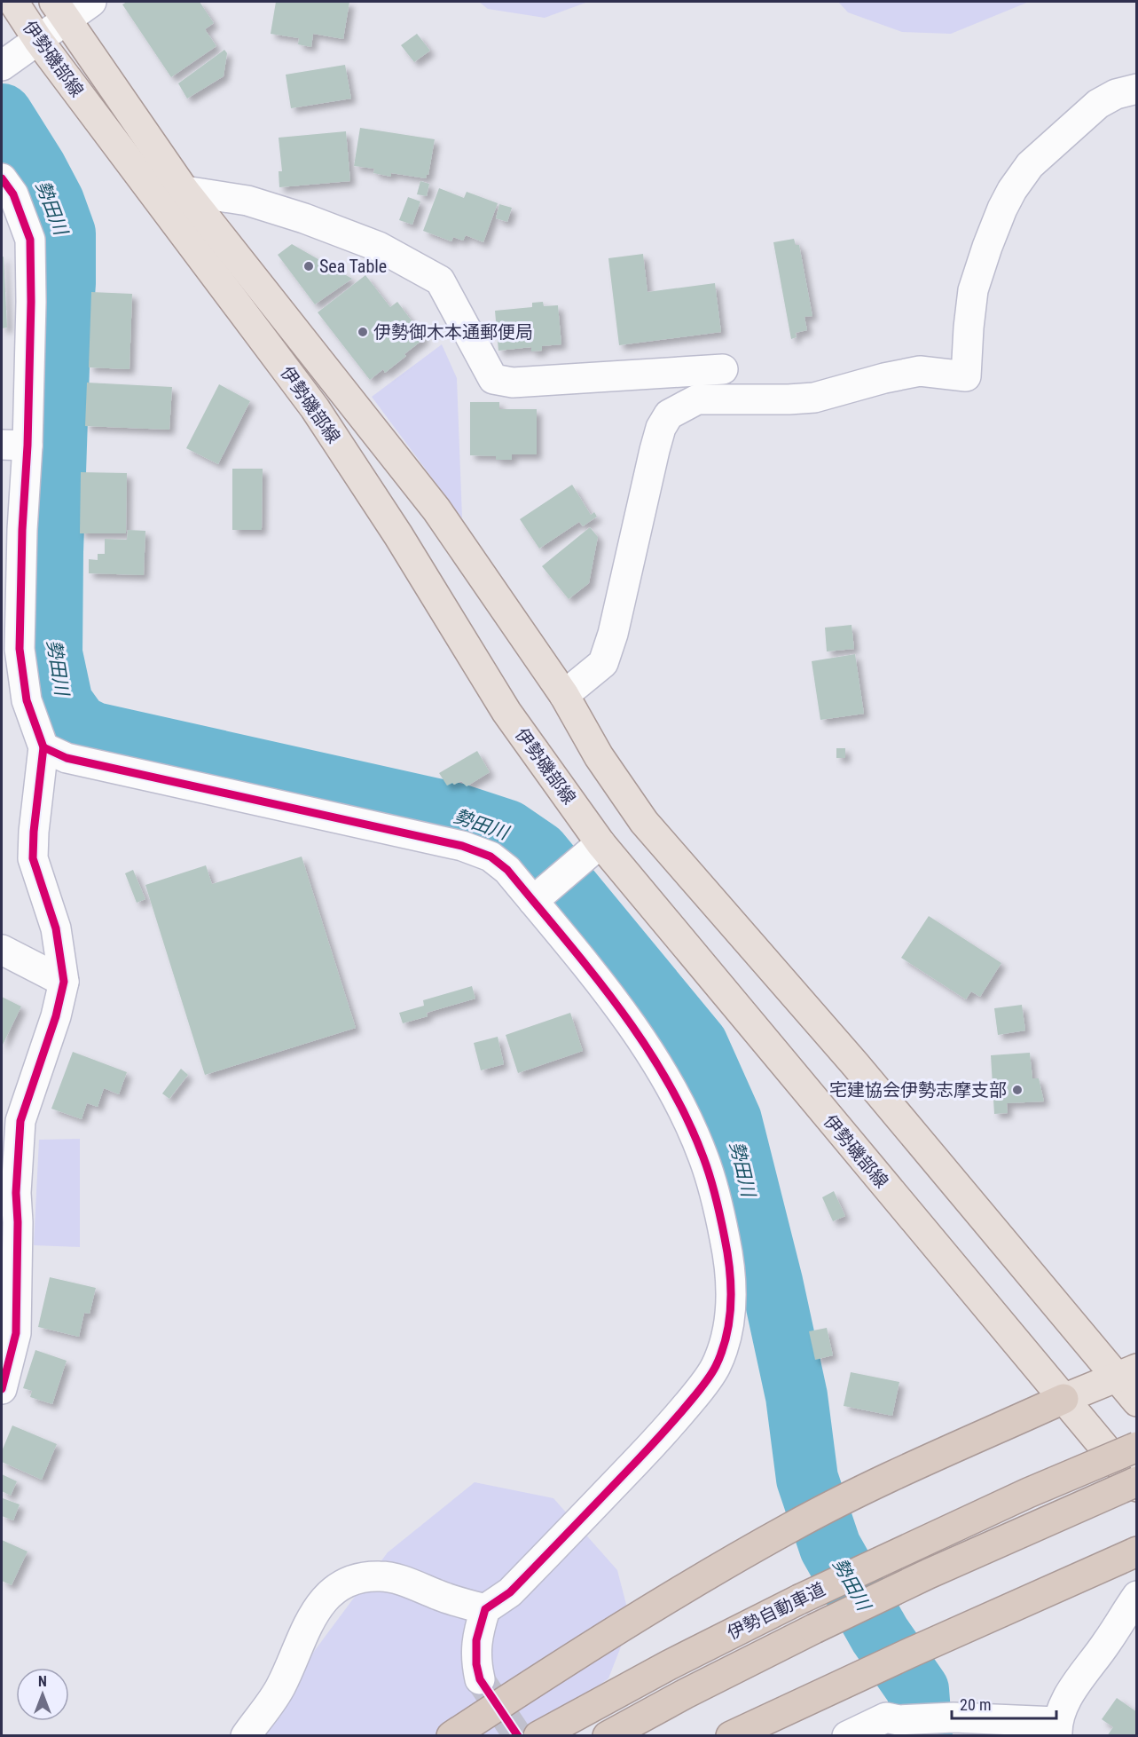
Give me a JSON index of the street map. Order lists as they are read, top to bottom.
{
  "streets": {
    "highway": ["伊勢自動車道"],
    "main road": ["伊勢磯部線"]
  },
  "water": ["勢田川"],
  "places": ["Sea Table", "伊勢御木本通郵便局", "宅建協会伊勢志摩支部"],
  "scale_bar": "20 m",
  "north": "top"
}
